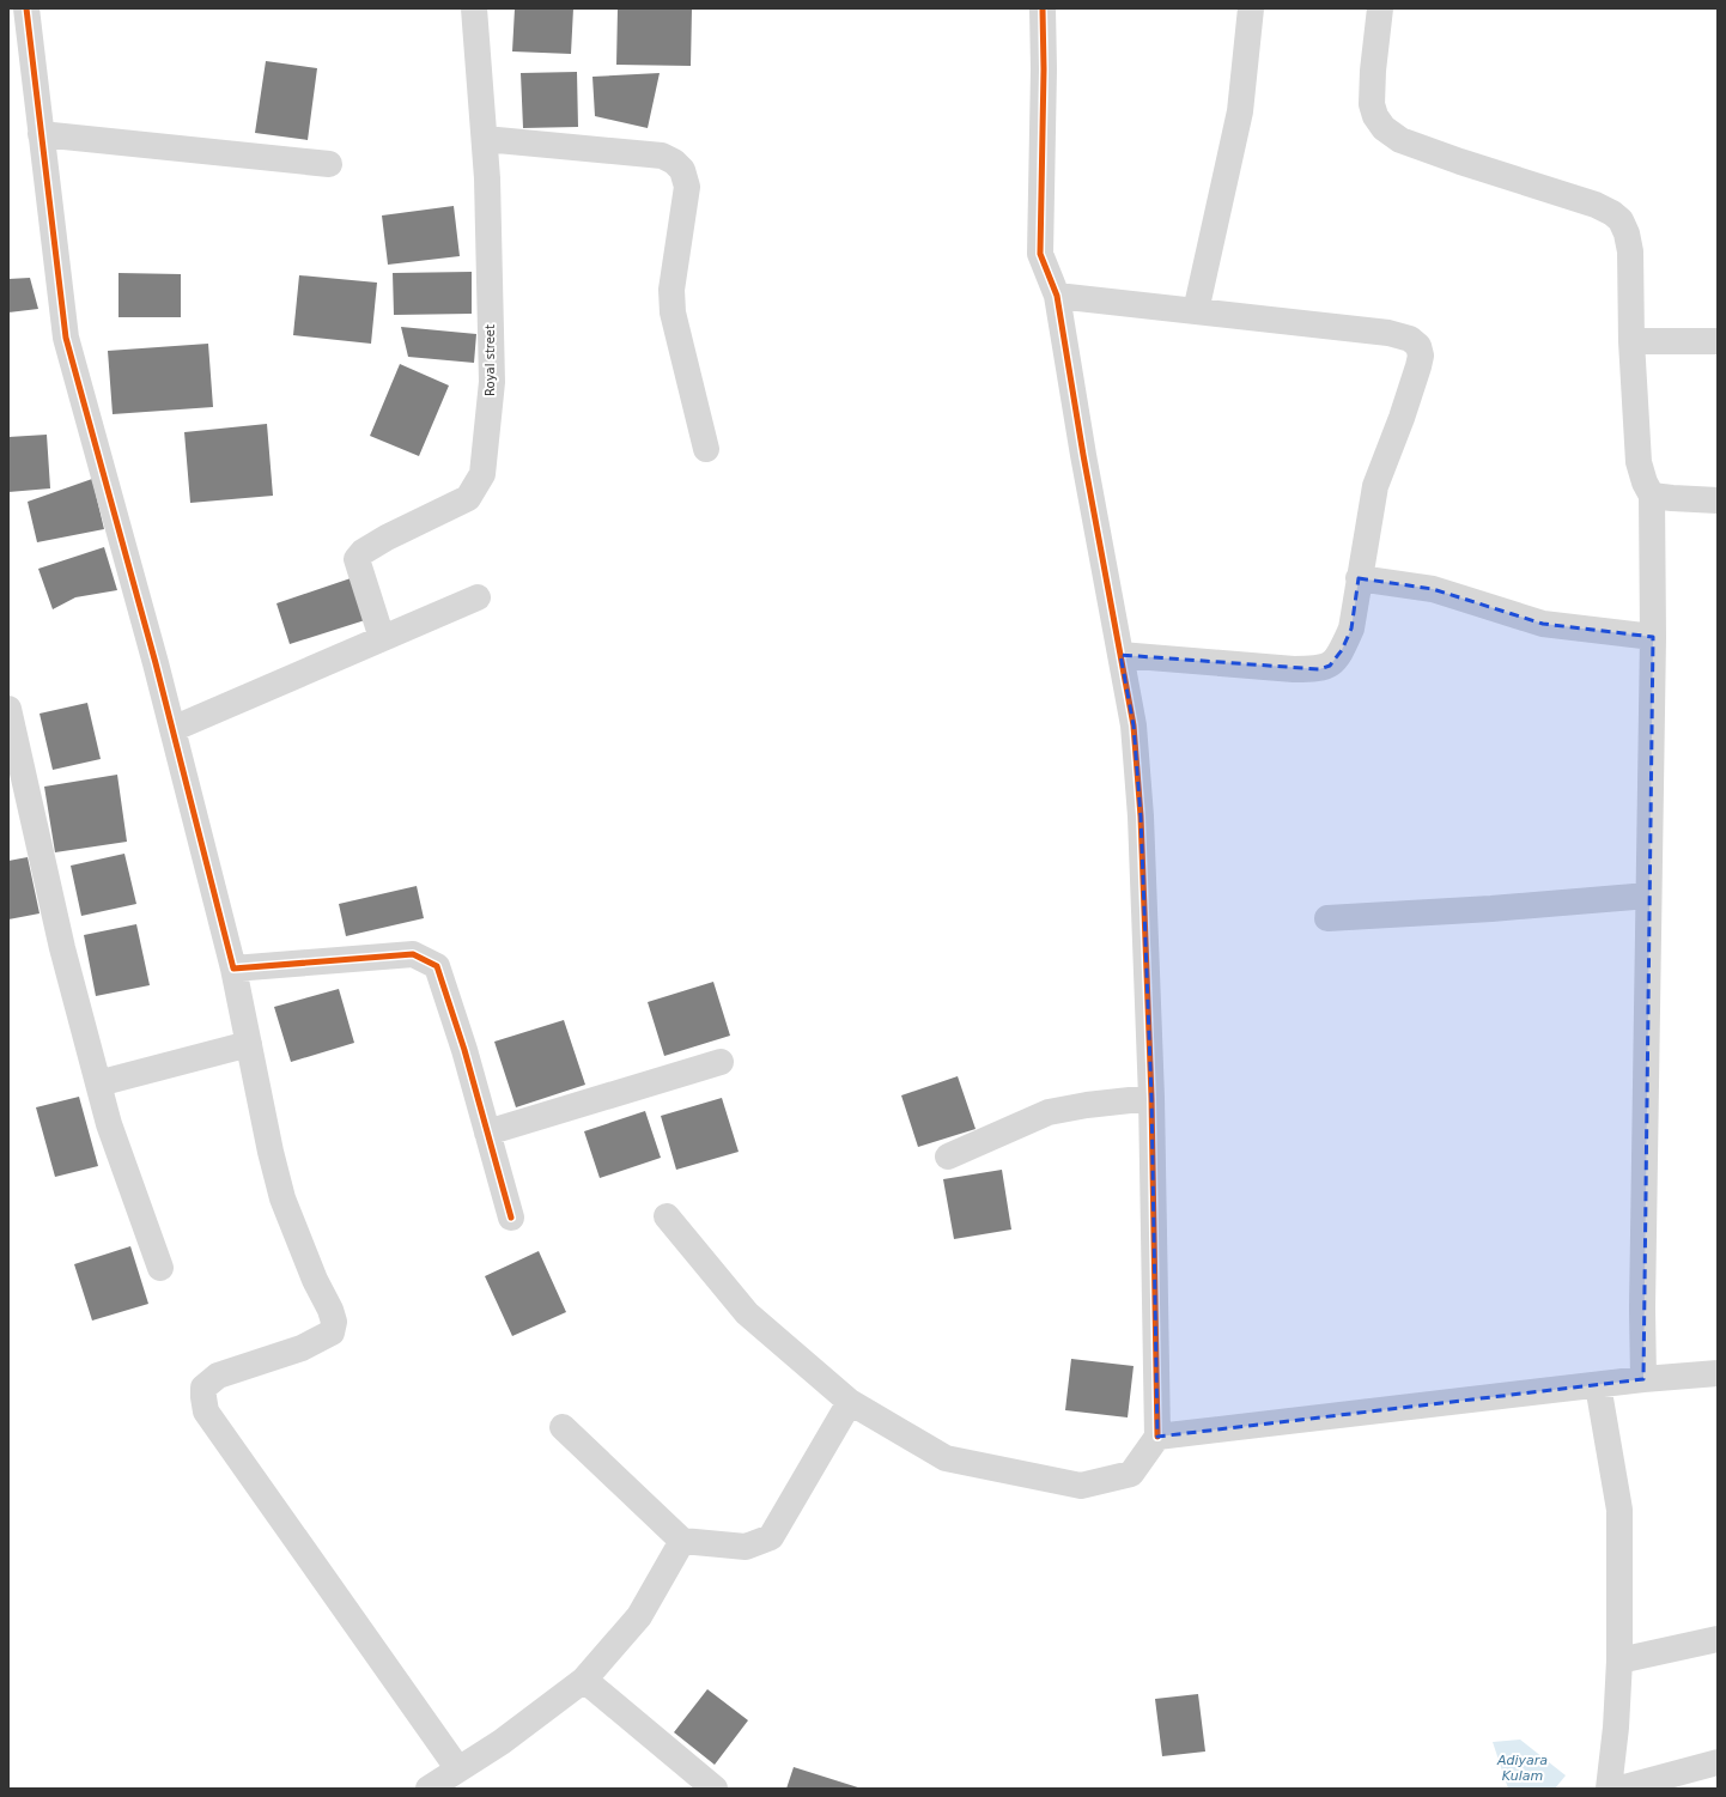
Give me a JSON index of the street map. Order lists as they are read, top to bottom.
{
  "streets": {
    "street": ["Royal street"]
  },
  "water": ["Adiyara Kulam"]
}
